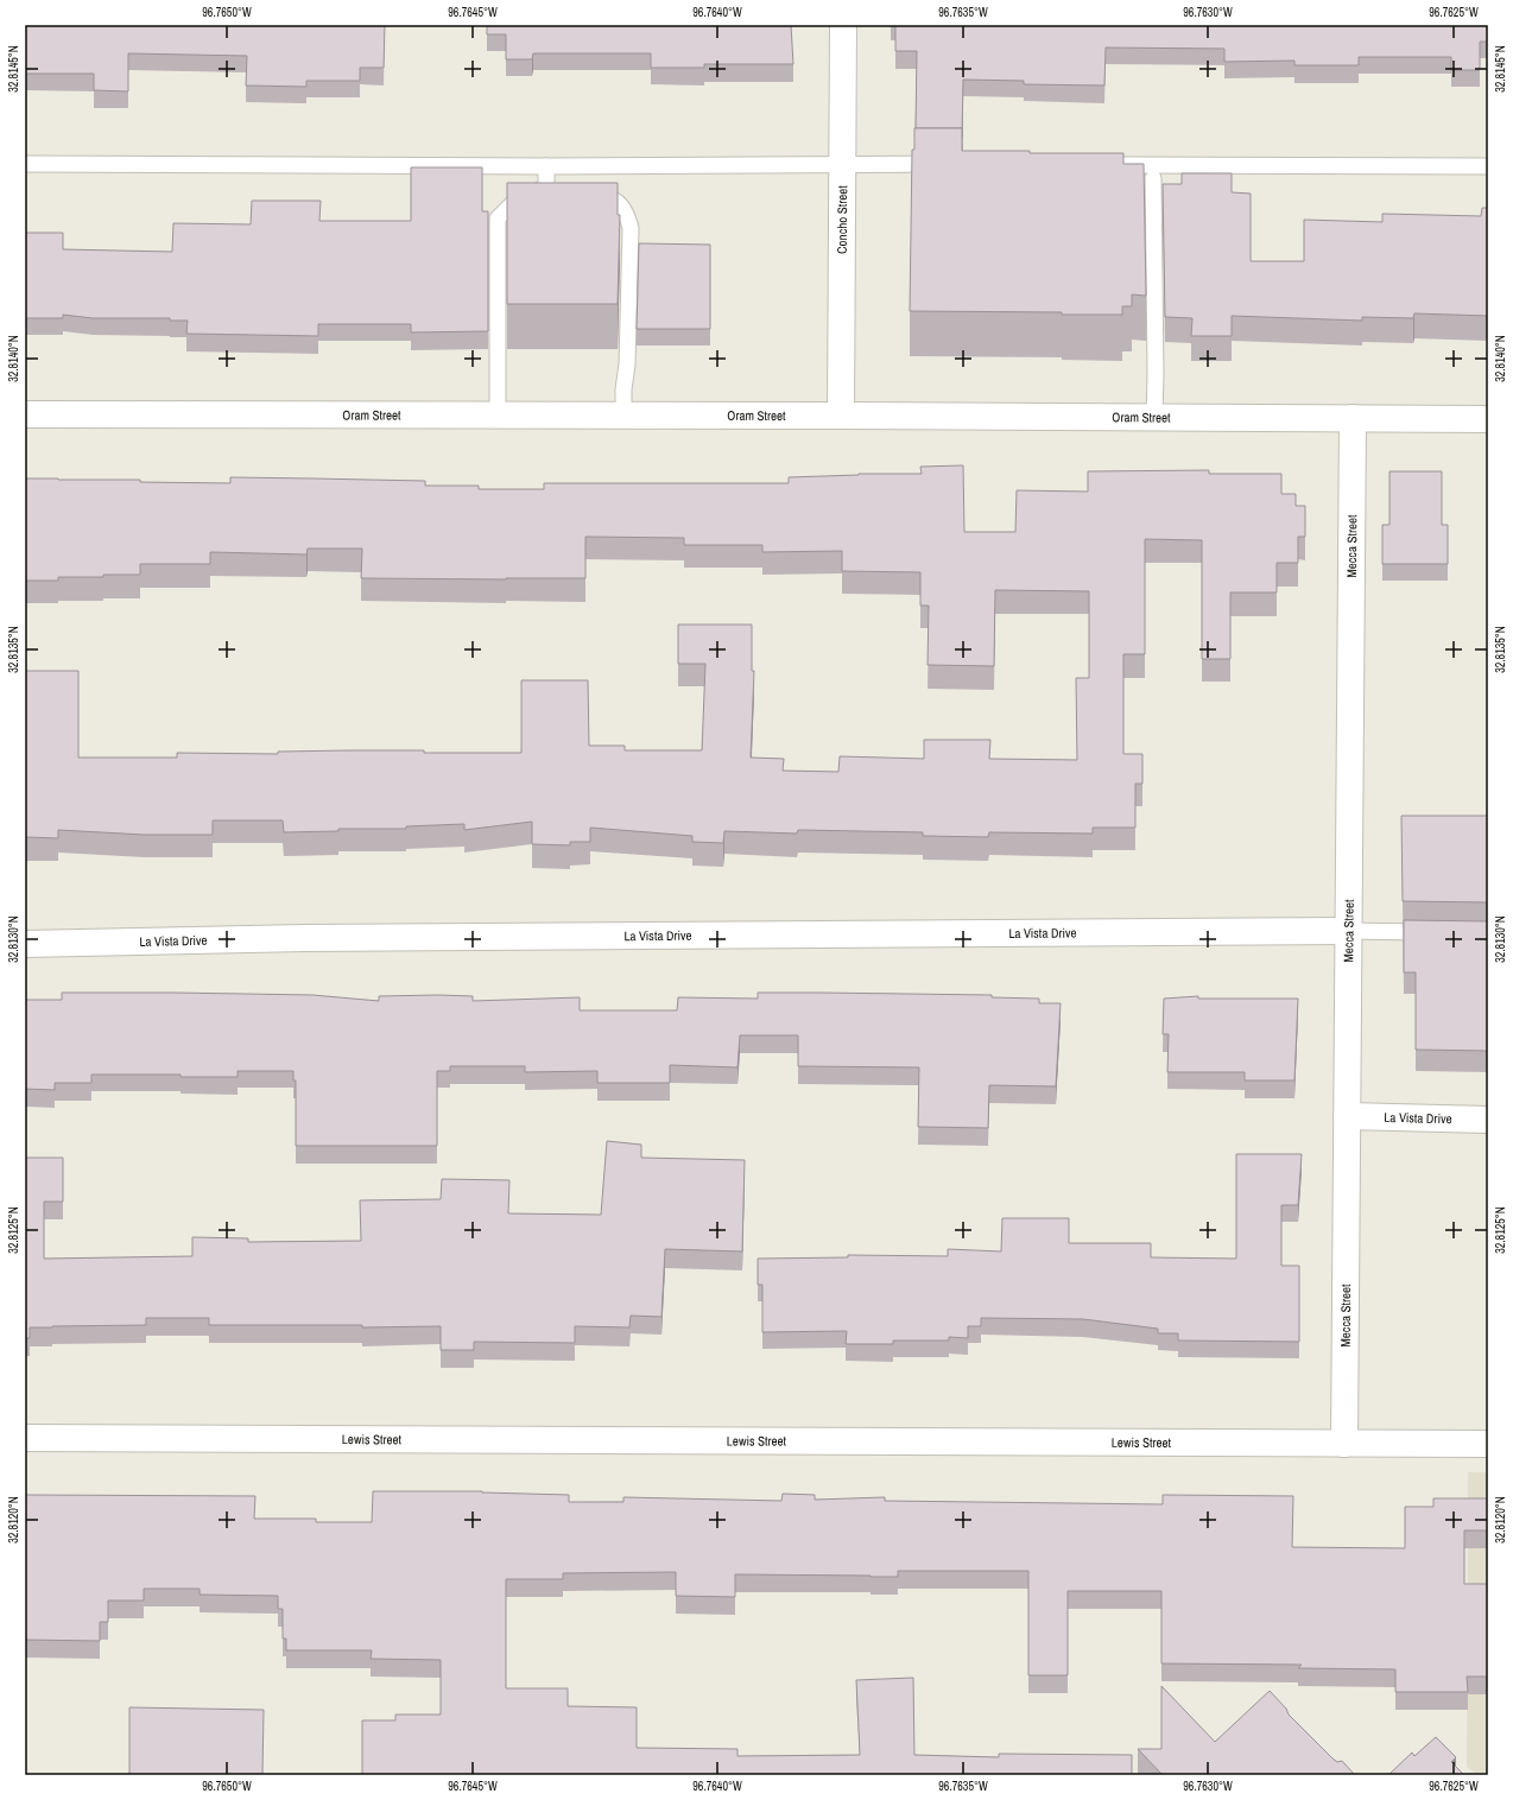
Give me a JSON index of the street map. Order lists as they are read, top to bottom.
{
  "streets": {
    "street": [
      "Concho Street",
      "Oram Street",
      "Mecca Street",
      "La Vista Drive",
      "Lewis Street"
    ]
  },
  "crossings": [
    ["Concho Street", "Oram Street"],
    ["Oram Street", "Mecca Street"],
    ["Mecca Street", "La Vista Drive"],
    ["Mecca Street", "Lewis Street"]
  ],
  "coordinates": [
    "96.7650°W",
    "96.7645°W",
    "96.7640°W",
    "96.7635°W",
    "96.7630°W",
    "96.7625°W",
    "32.8145°N",
    "32.8140°N",
    "32.8135°N",
    "32.8130°N",
    "32.8125°N",
    "32.8120°N"
  ]
}
